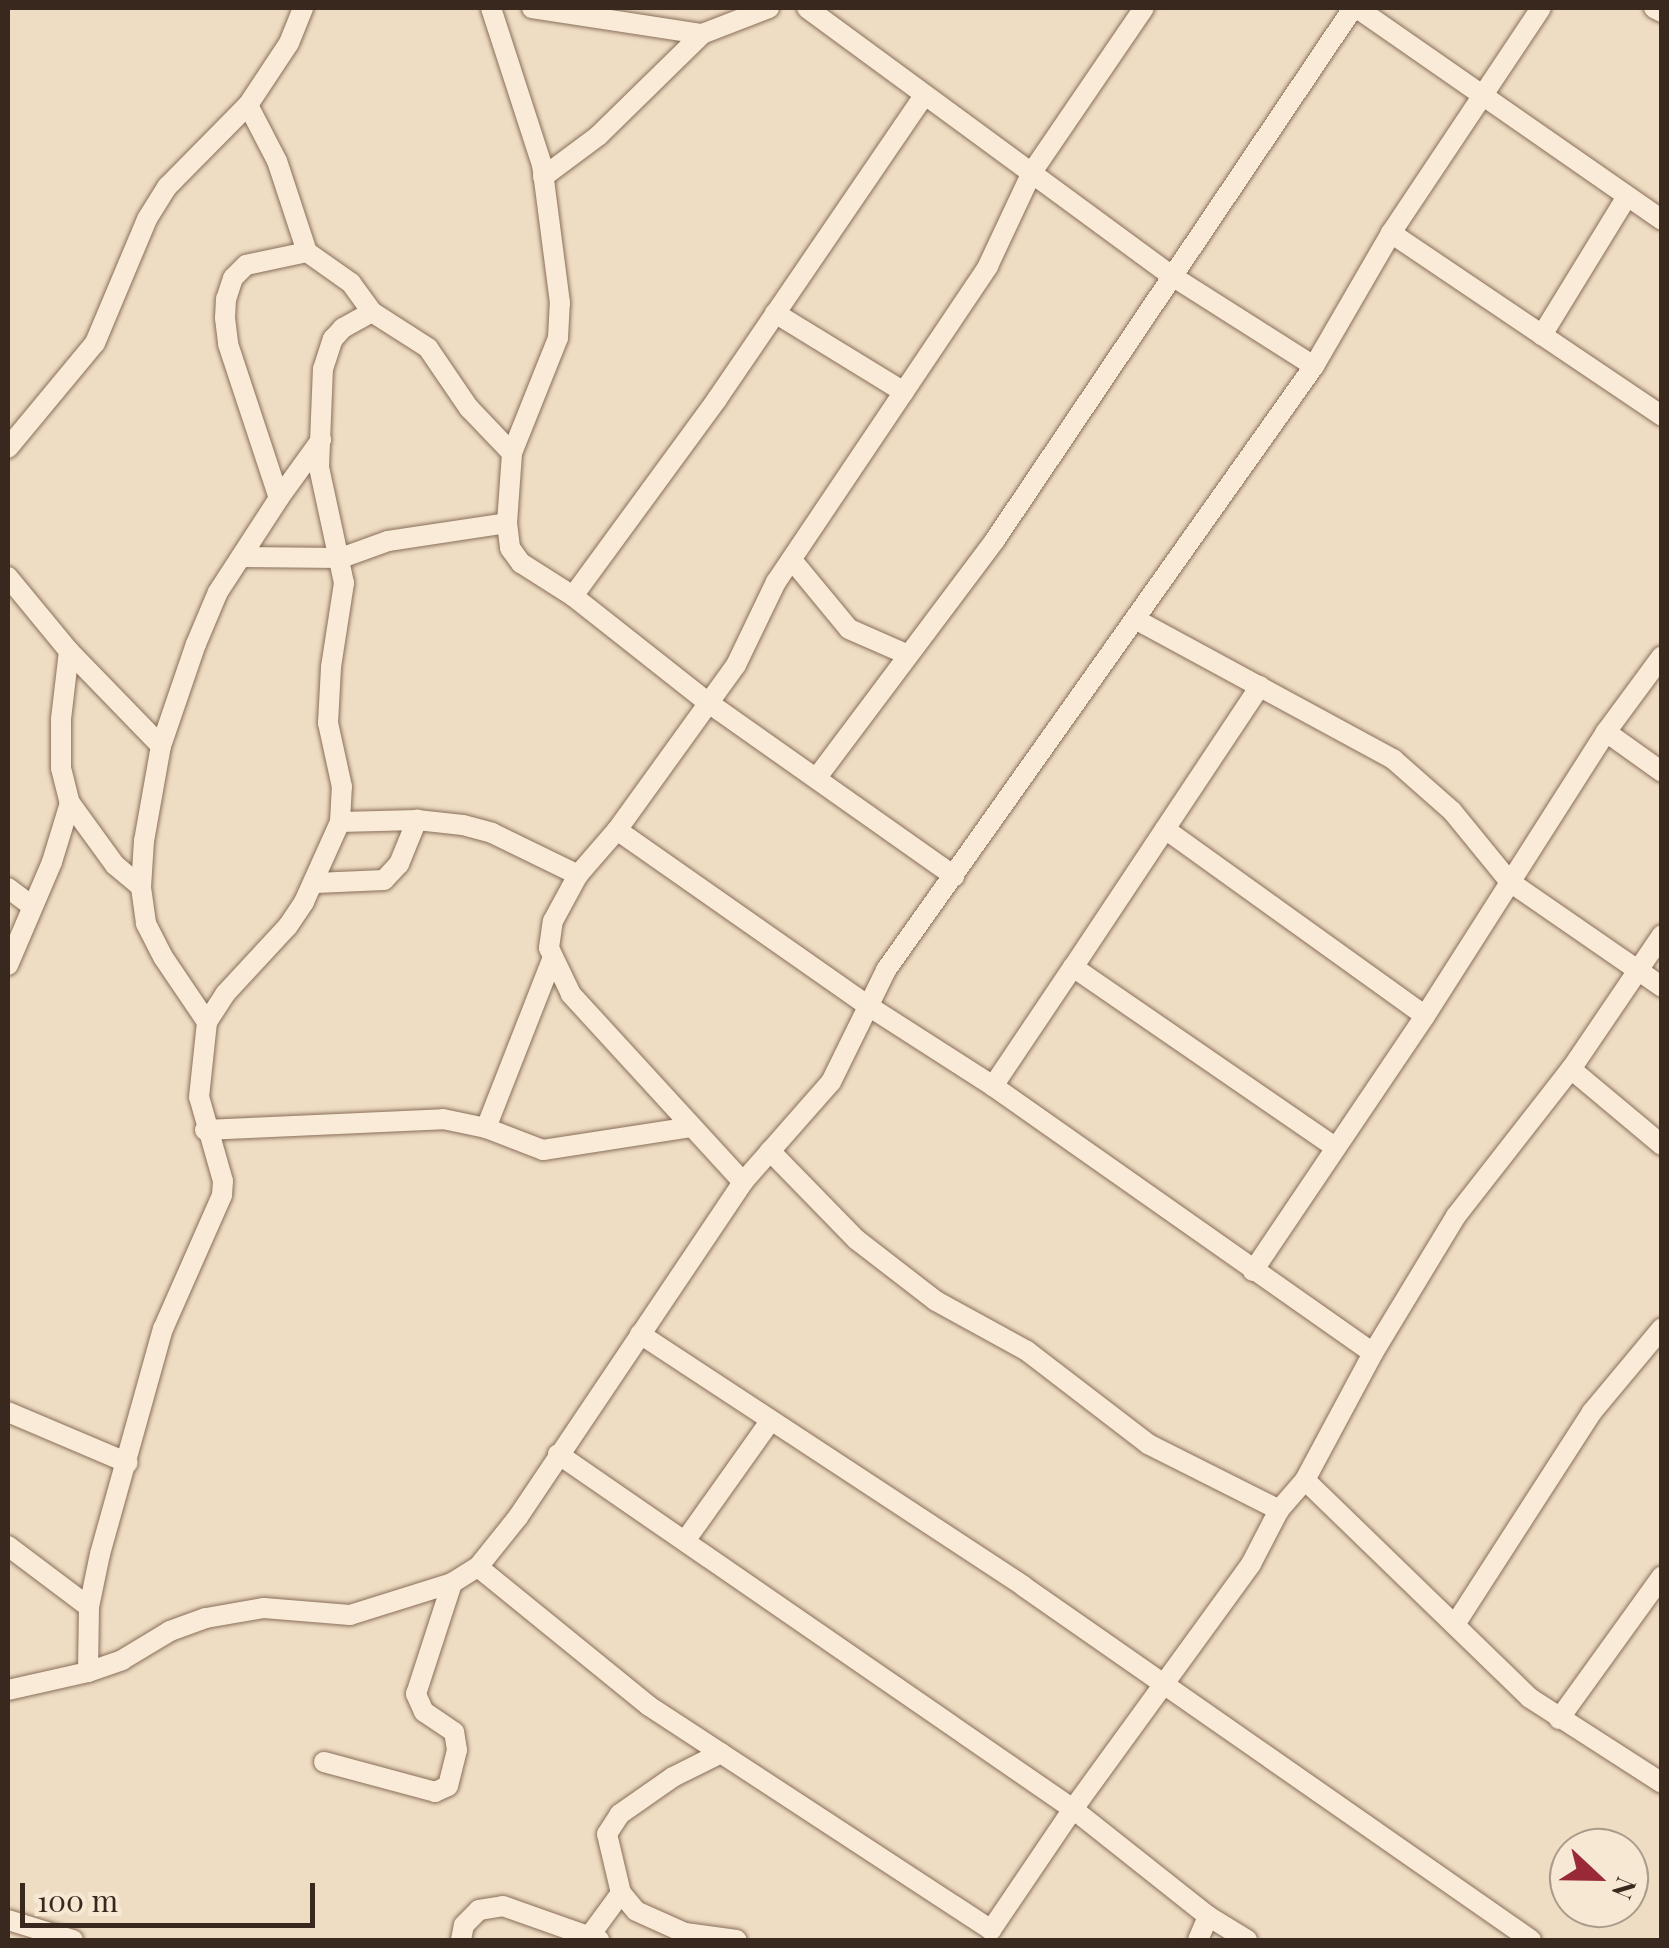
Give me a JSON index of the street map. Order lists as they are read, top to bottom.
{
  "scale_bar": "100 m",
  "north": "right"
}
